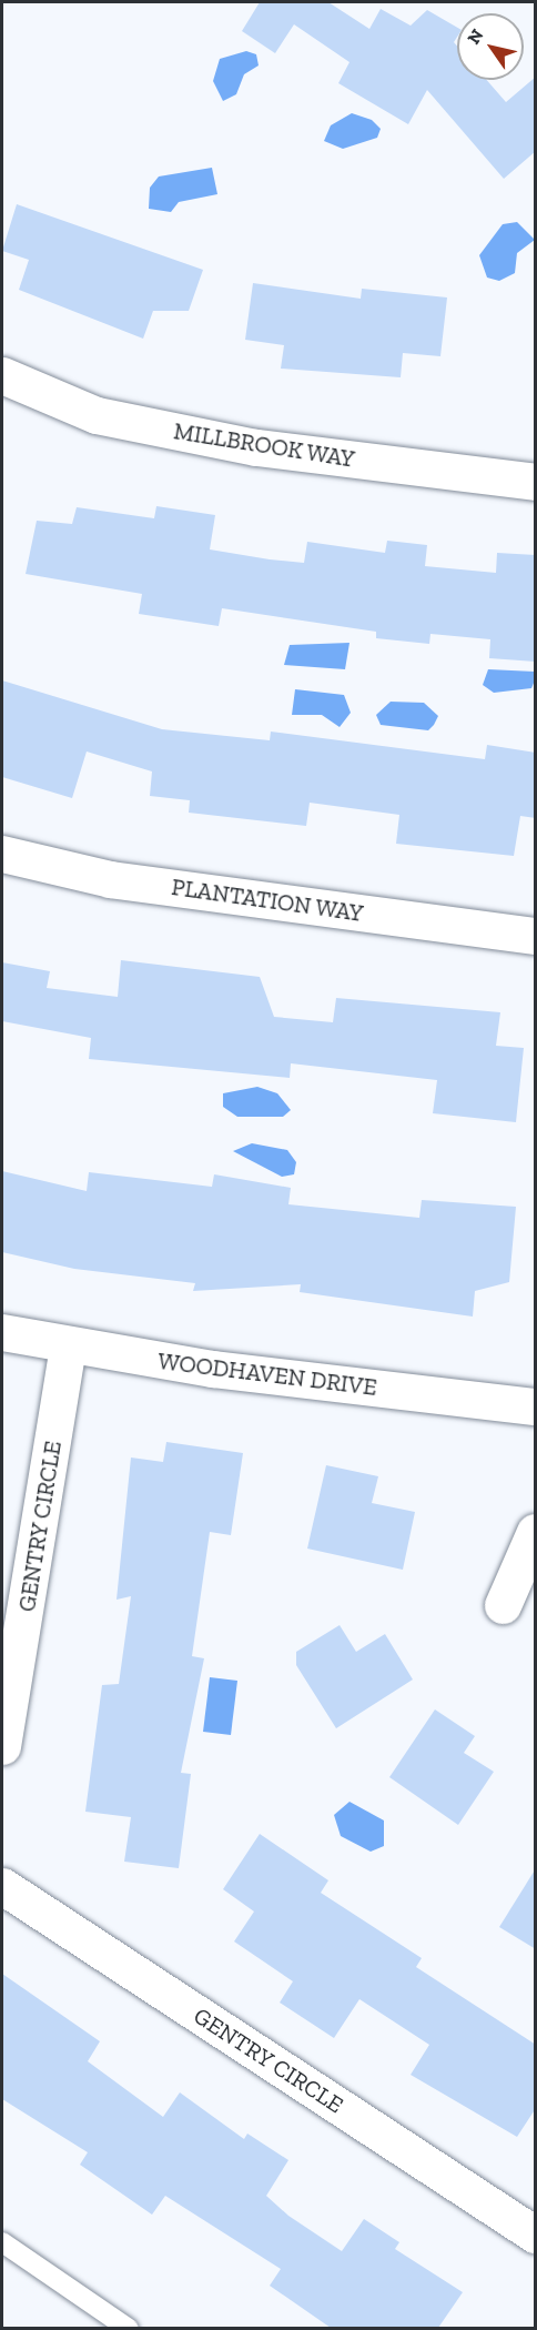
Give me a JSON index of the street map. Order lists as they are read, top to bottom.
{
  "streets": {
    "street": [
      "MILLBROOK WAY",
      "PLANTATION WAY",
      "WOODHAVEN DRIVE",
      "GENTRY CIRCLE"
    ]
  },
  "crossings": [
    ["WOODHAVEN DRIVE", "GENTRY CIRCLE"]
  ],
  "north": "top left"
}
